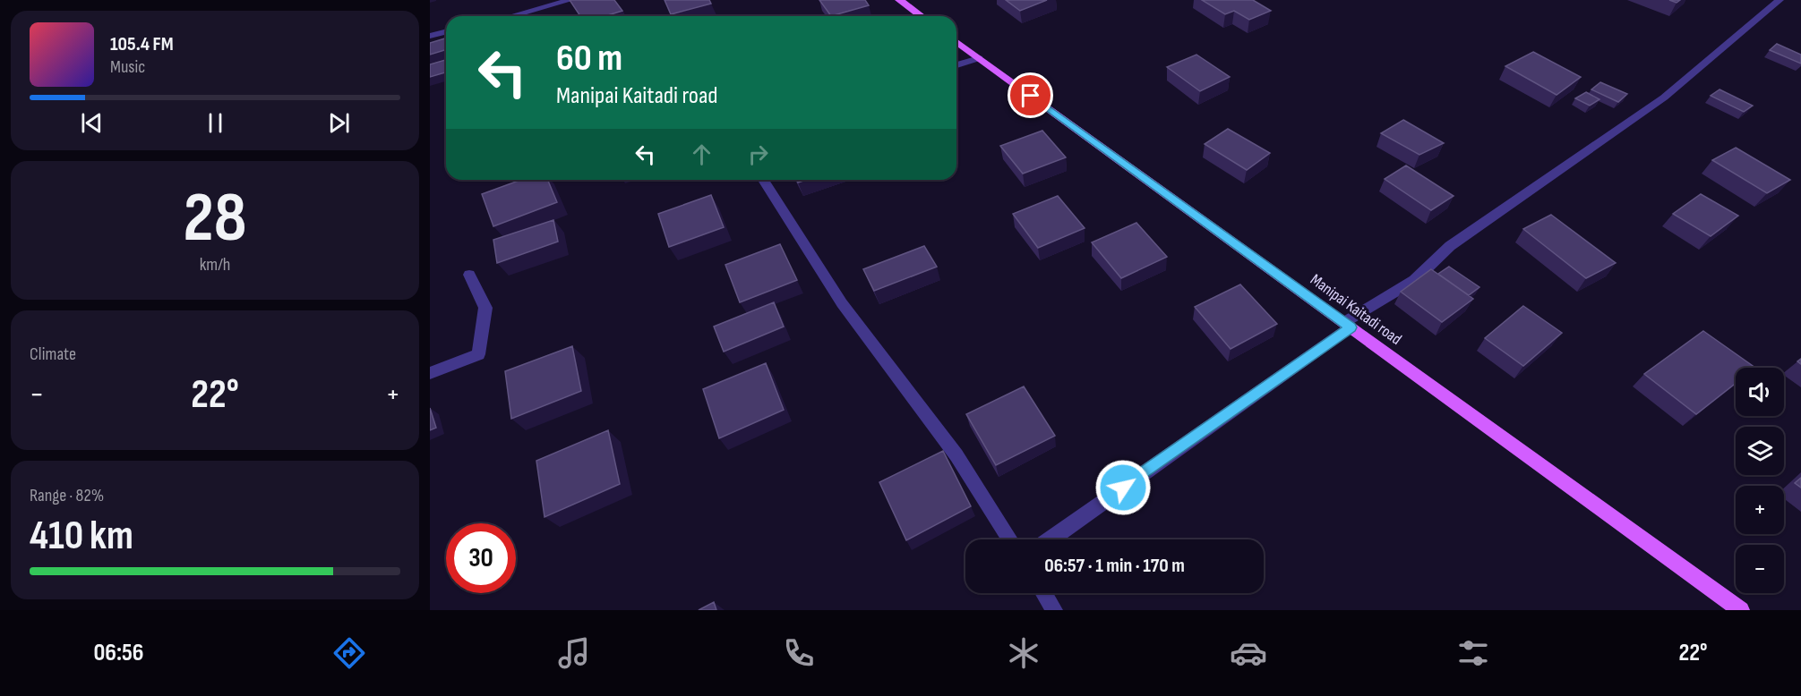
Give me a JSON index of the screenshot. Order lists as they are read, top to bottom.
{
  "streets": {
    "main road": ["Manipai Kaitadi road"]
  },
  "page": {
    "turn": ["60 m", "Manipai Kaitadi road"],
    "song": ["105.4 FM", "Music"],
    "tile": [
      ["28", "km/h"],
      "Climate",
      ["Range · 82%", "410 km"]
    ],
    "map_buttons": ["+", "−"],
    "heat": ["−", "22°", "+"],
    "limit": "30",
    "trip": "06:57 · 1 min · 170 m",
    "tabs": ["06:56", "22°"]
  }
}
